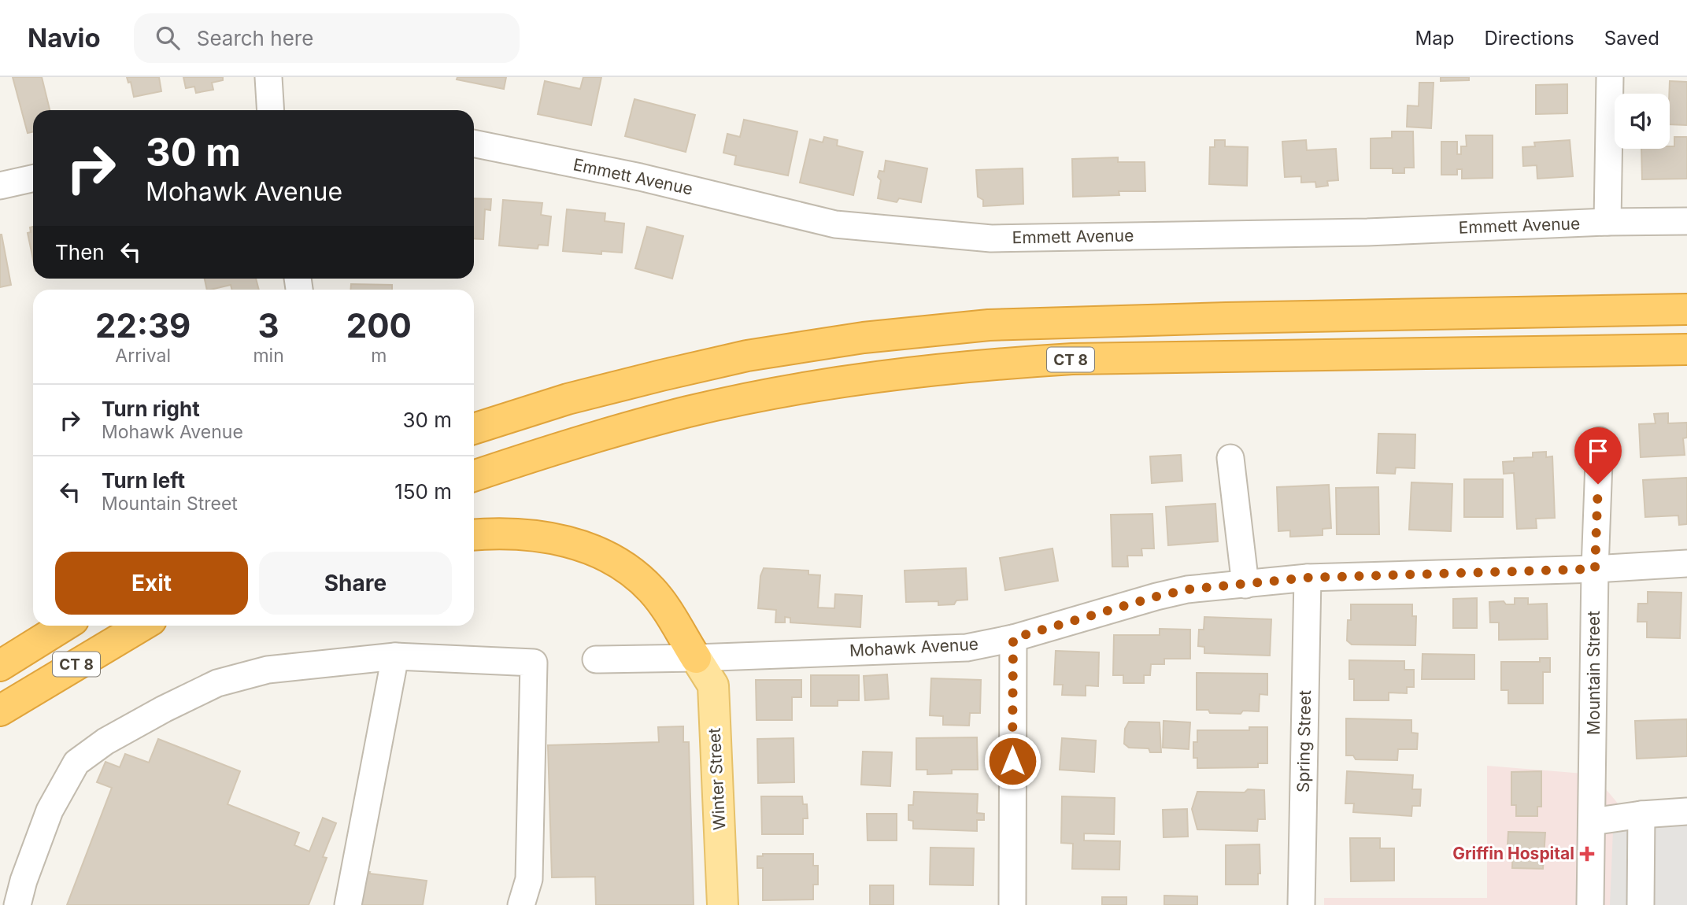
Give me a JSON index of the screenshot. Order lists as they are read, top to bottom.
{
  "streets": {
    "highway": ["CT 8"],
    "main road": ["Winter Street"],
    "street": [
      "Emmett Avenue",
      "Mohawk Avenue",
      "Mountain Street",
      "Spring Street"
    ]
  },
  "crossings": [
    ["Mohawk Avenue", "Mountain Street"],
    ["Mohawk Avenue", "Spring Street"],
    ["Mohawk Avenue", "Winter Street"]
  ],
  "places": {
    "health": ["Griffin Hospital"]
  },
  "page": {
    "header": "Navio",
    "search": "Search here",
    "nav": ["Map", "Directions", "Saved"],
    "turn": ["30 m", "Mohawk Avenue"],
    "then": "Then",
    "eta": [
      "22:39",
      "Arrival",
      "3",
      "min",
      "200",
      "m"
    ],
    "list": [
      {
        "name": "Turn right",
        "note": "Mohawk Avenue",
        "value": "30 m"
      },
      {
        "name": "Turn left",
        "note": "Mountain Street",
        "value": "150 m"
      }
    ],
    "buttons": ["Exit", "Share"]
  }
}
